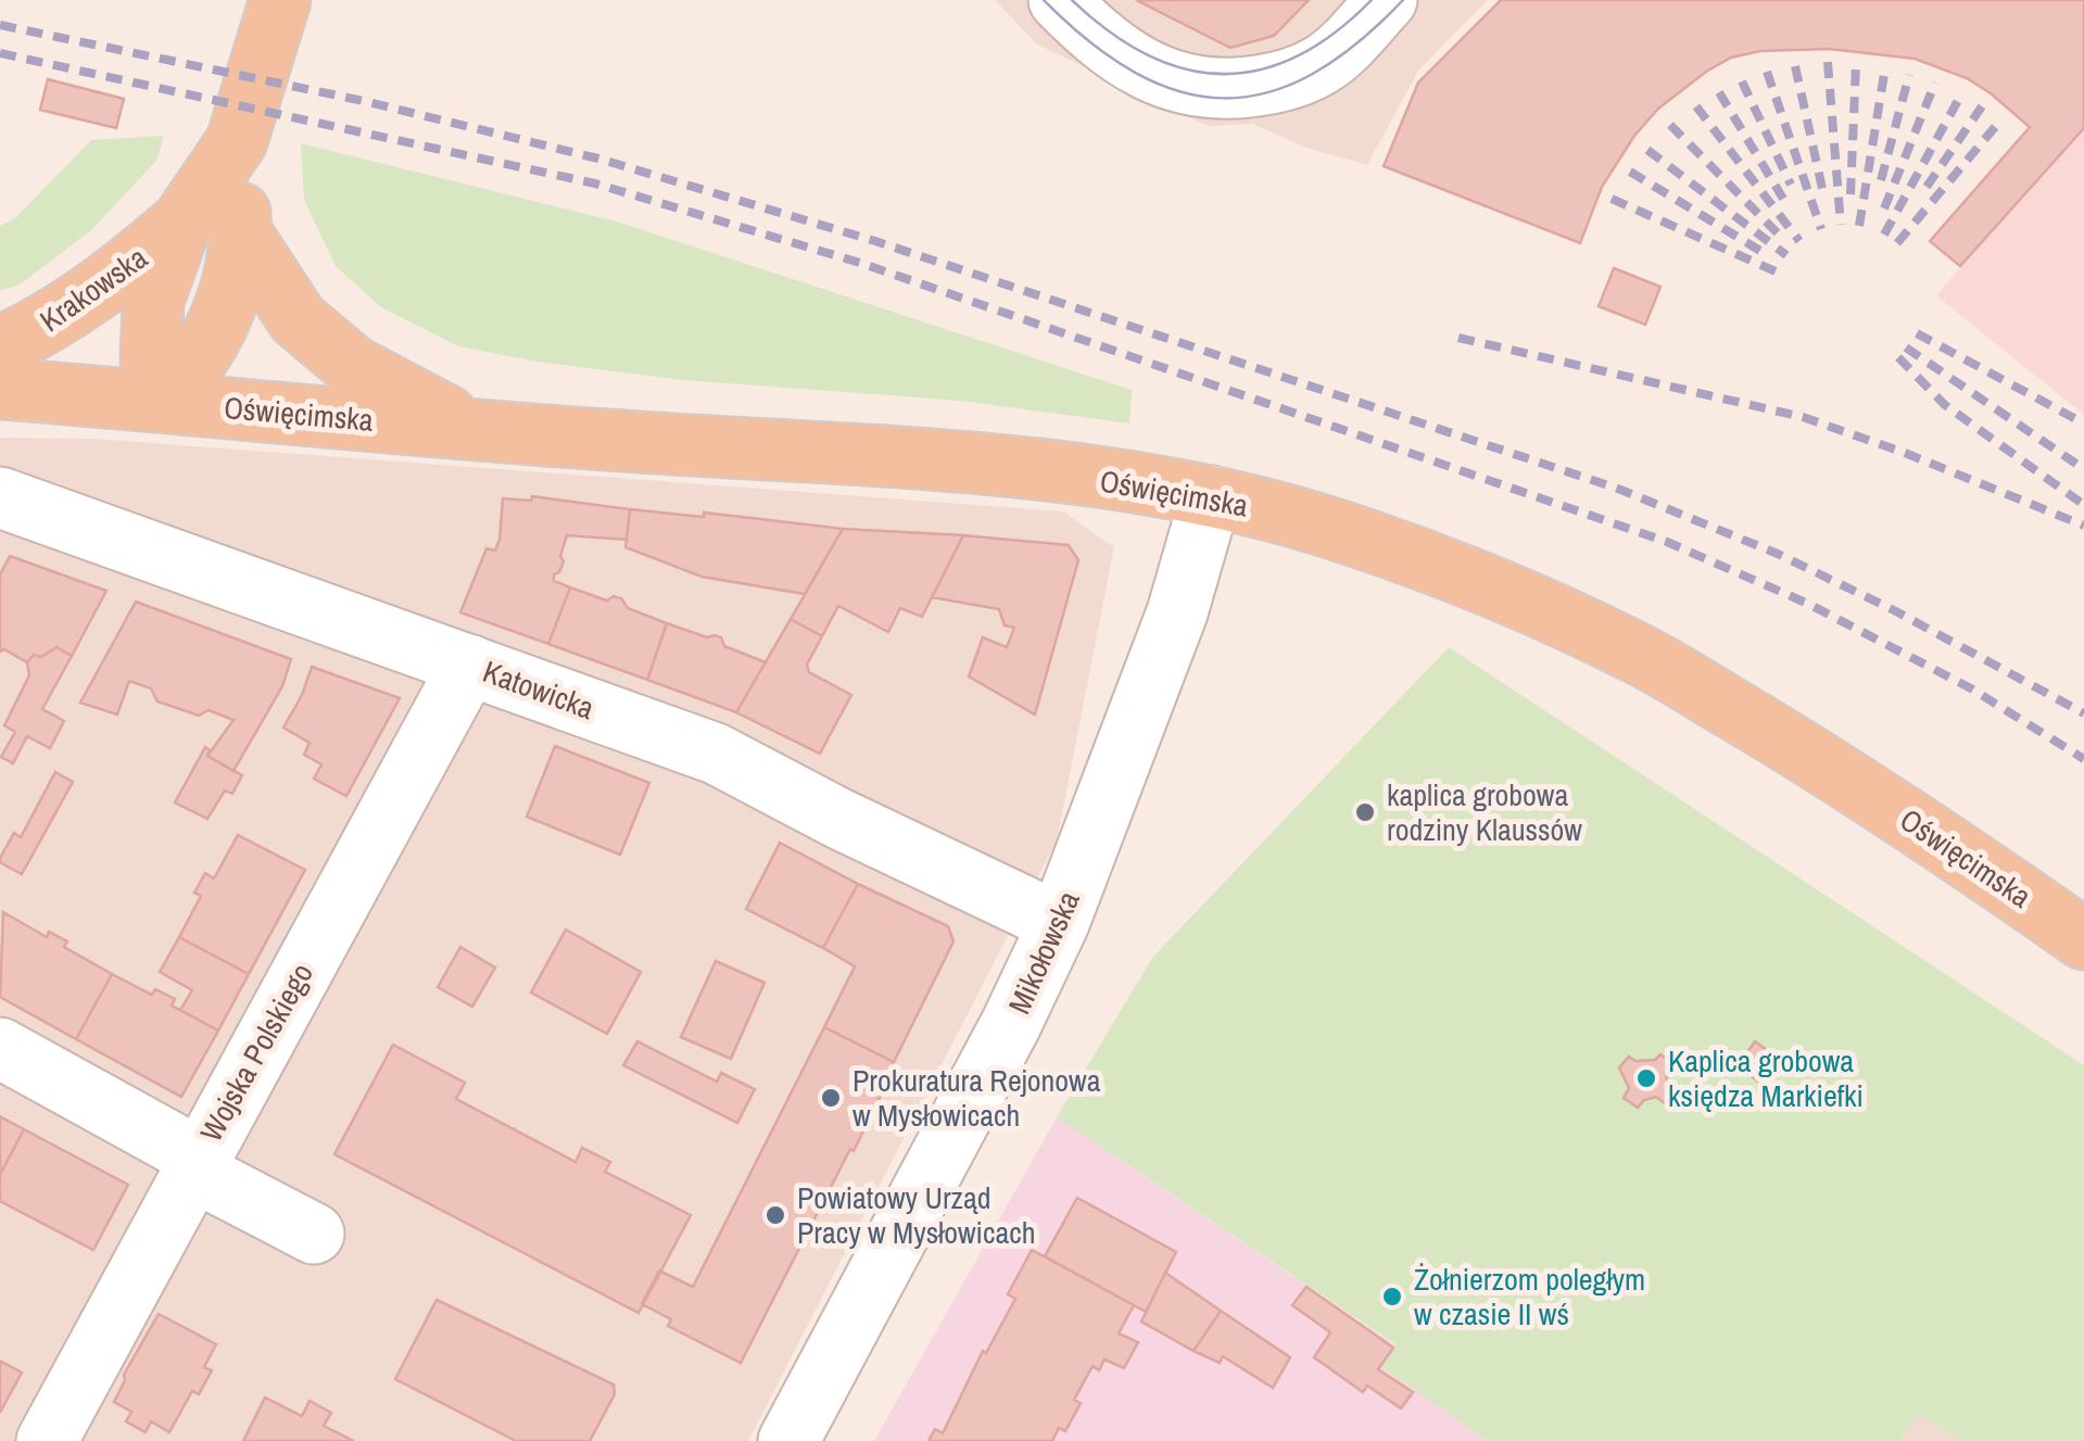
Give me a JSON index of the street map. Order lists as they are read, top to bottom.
{
  "streets": {
    "main road": ["Krakowska", "Oświęcimska"],
    "street": ["Katowicka", "Mikołowska", "Wojska Polskiego"]
  },
  "crossings": [
    ["Krakowska", "Oświęcimska"],
    ["Oświęcimska", "Mikołowska"],
    ["Katowicka", "Mikołowska"],
    ["Katowicka", "Wojska Polskiego"]
  ],
  "places": [
    "kaplica grobowa rodziny Klaussów",
    "Kaplica grobowa księdza Markiefki",
    "Prokuratura Rejonowa w Mysłowicach",
    "Powiatowy Urząd Pracy w Mysłowicach",
    "Żołnierzom poległym w czasie II wś"
  ]
}
